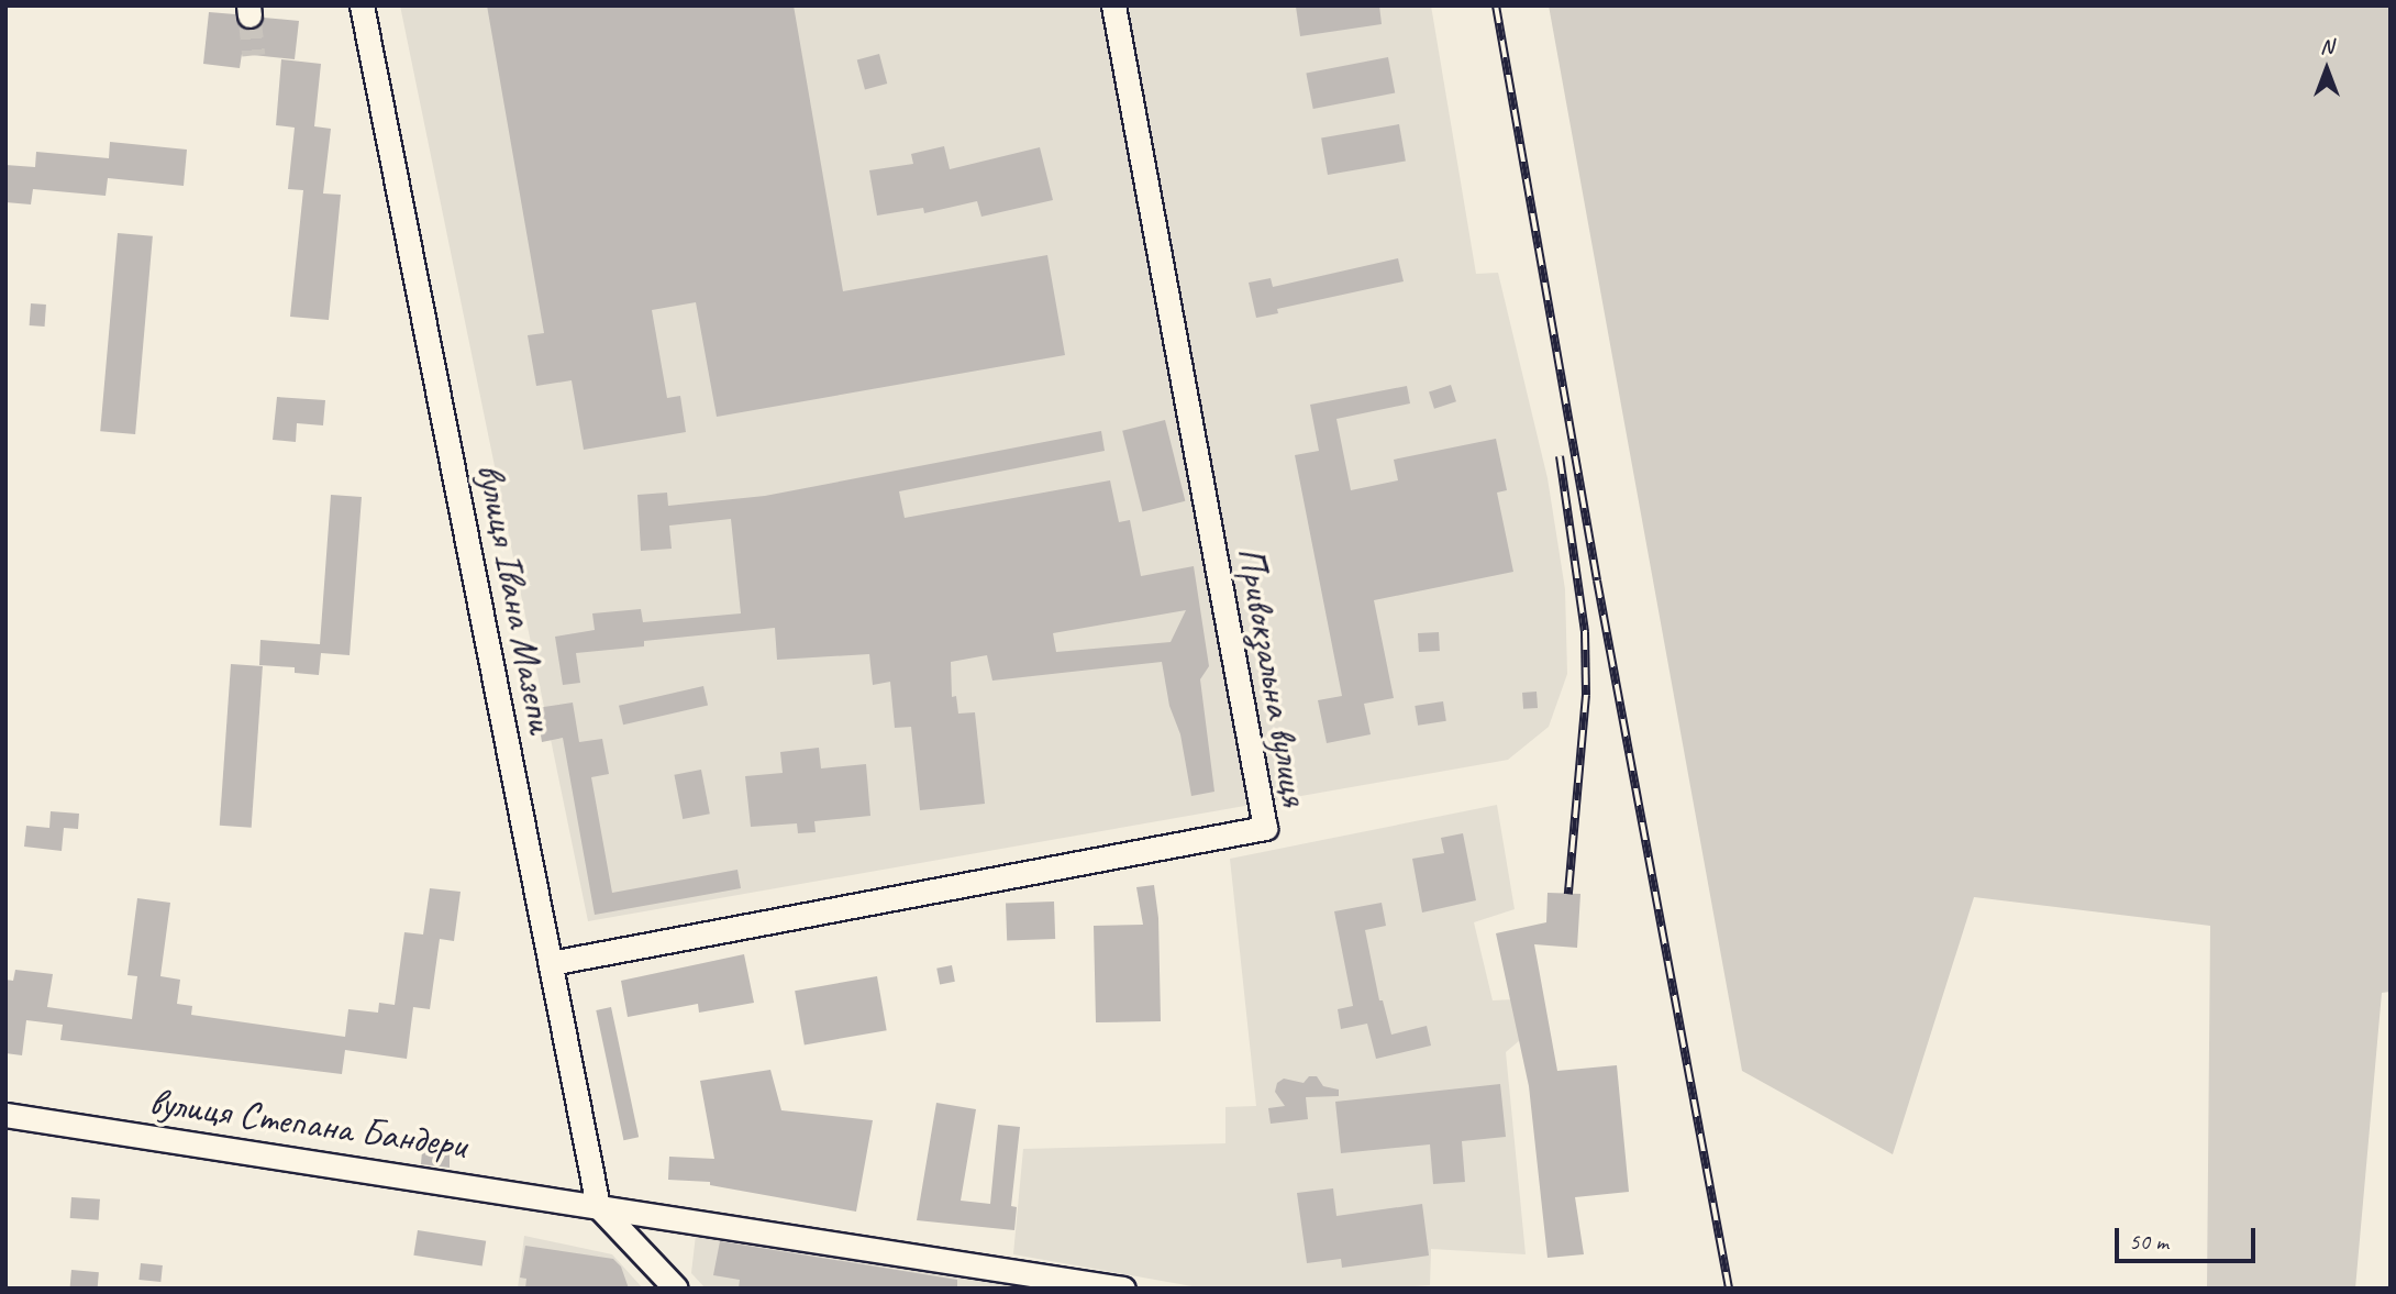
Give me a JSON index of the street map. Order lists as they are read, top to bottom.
{
  "streets": {
    "street": ["вулиця Івана Мазепи", "Привокзальна вулиця", "вулиця Степана Бандери"]
  },
  "crossings": [
    ["вулиця Івана Мазепи", "Привокзальна вулиця"],
    ["вулиця Івана Мазепи", "вулиця Степана Бандери"]
  ],
  "scale_bar": "50 m",
  "north": "top"
}
